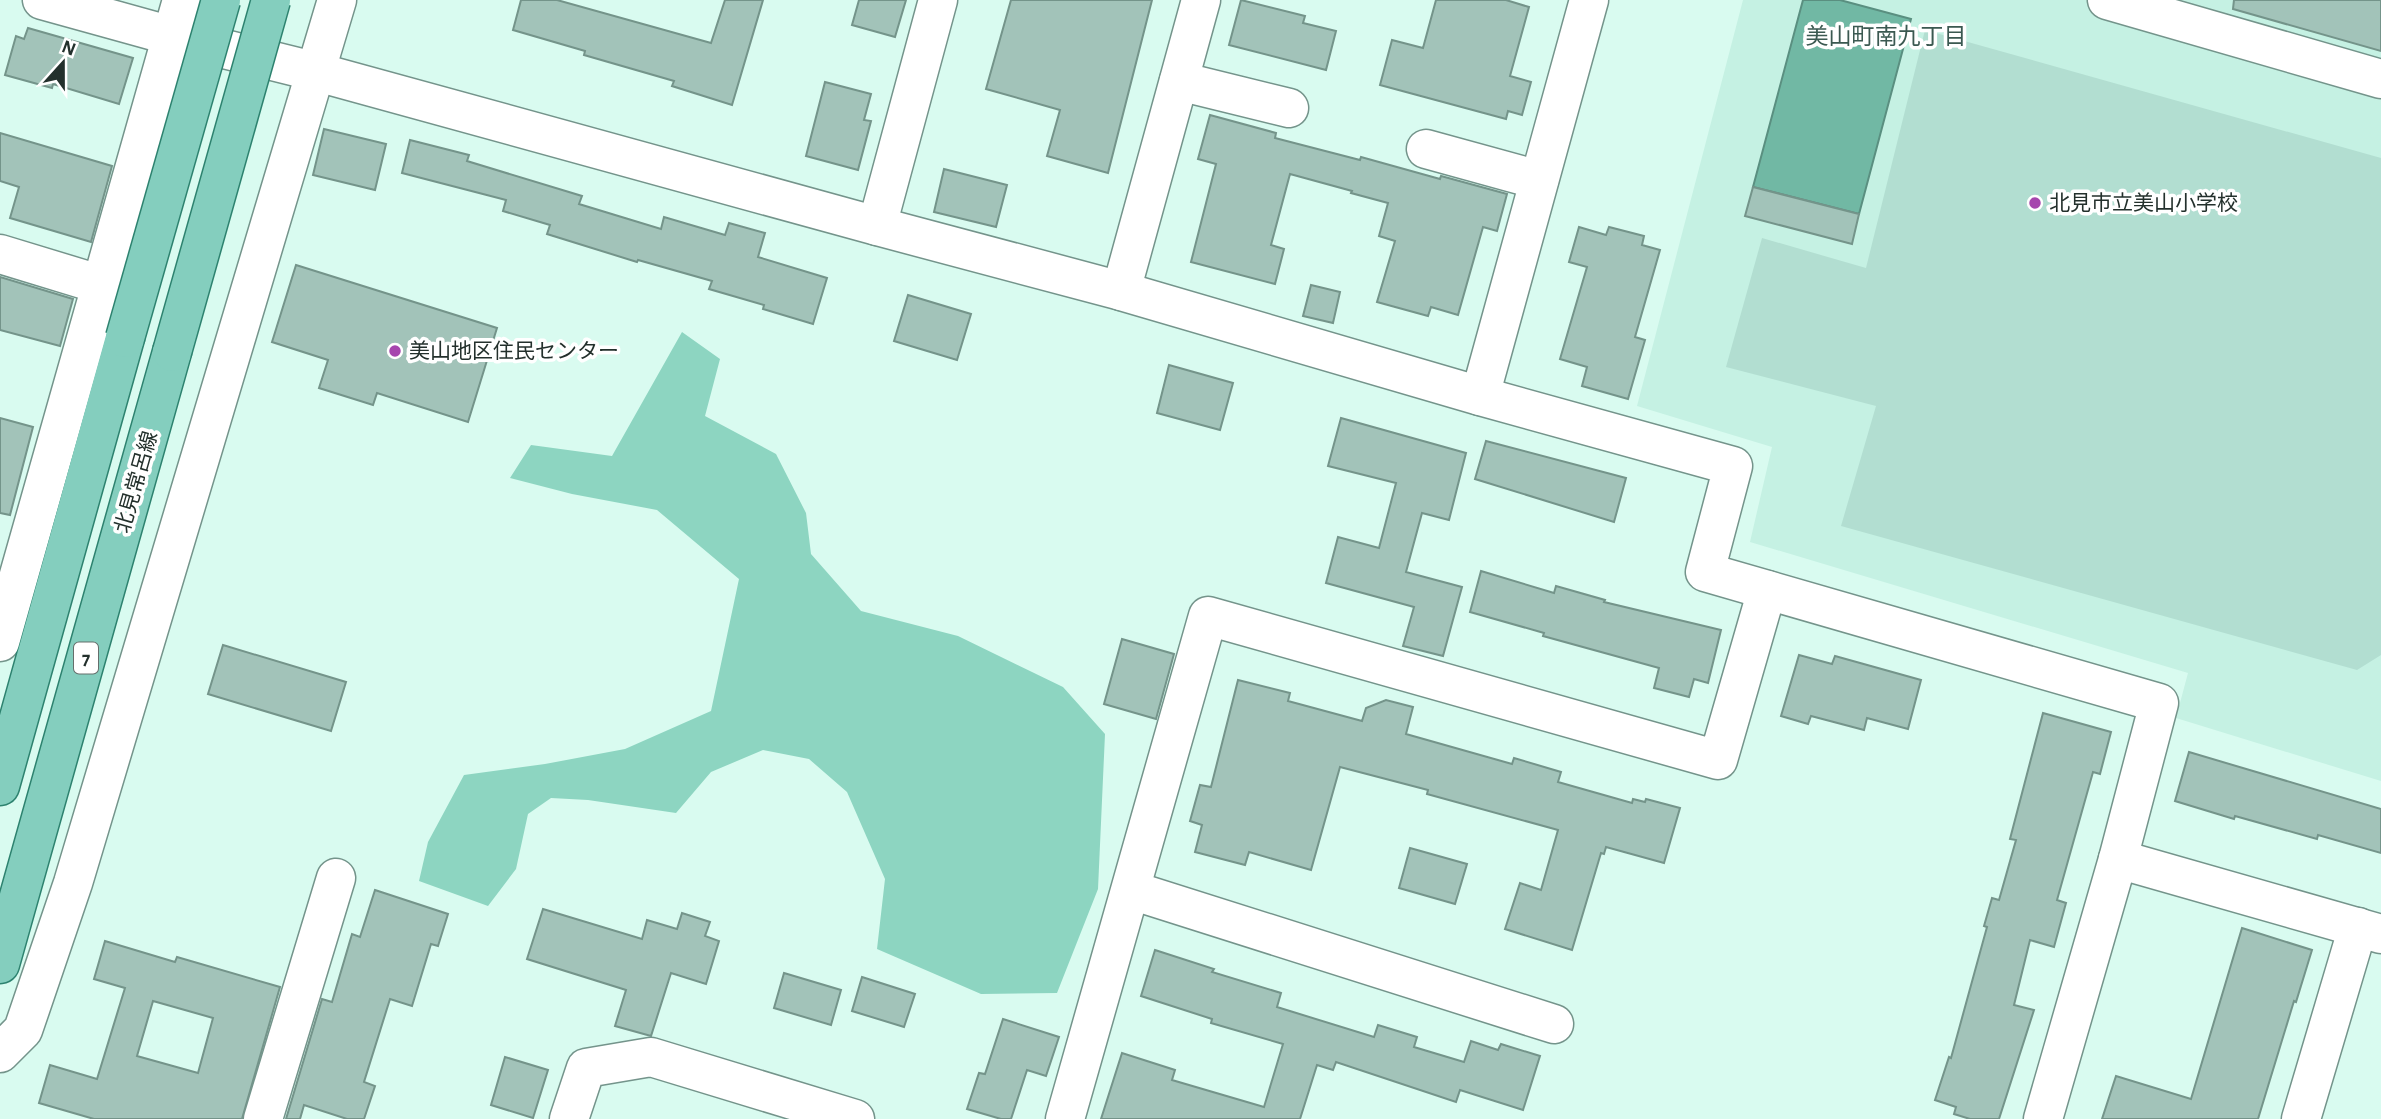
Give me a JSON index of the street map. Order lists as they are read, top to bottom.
{
  "streets": {
    "main road": ["北見常呂線", "7"]
  },
  "districts": ["美山町南九丁目"],
  "places": ["北見市立美山小学校", "美山地区住民センター"],
  "north": "top"
}
